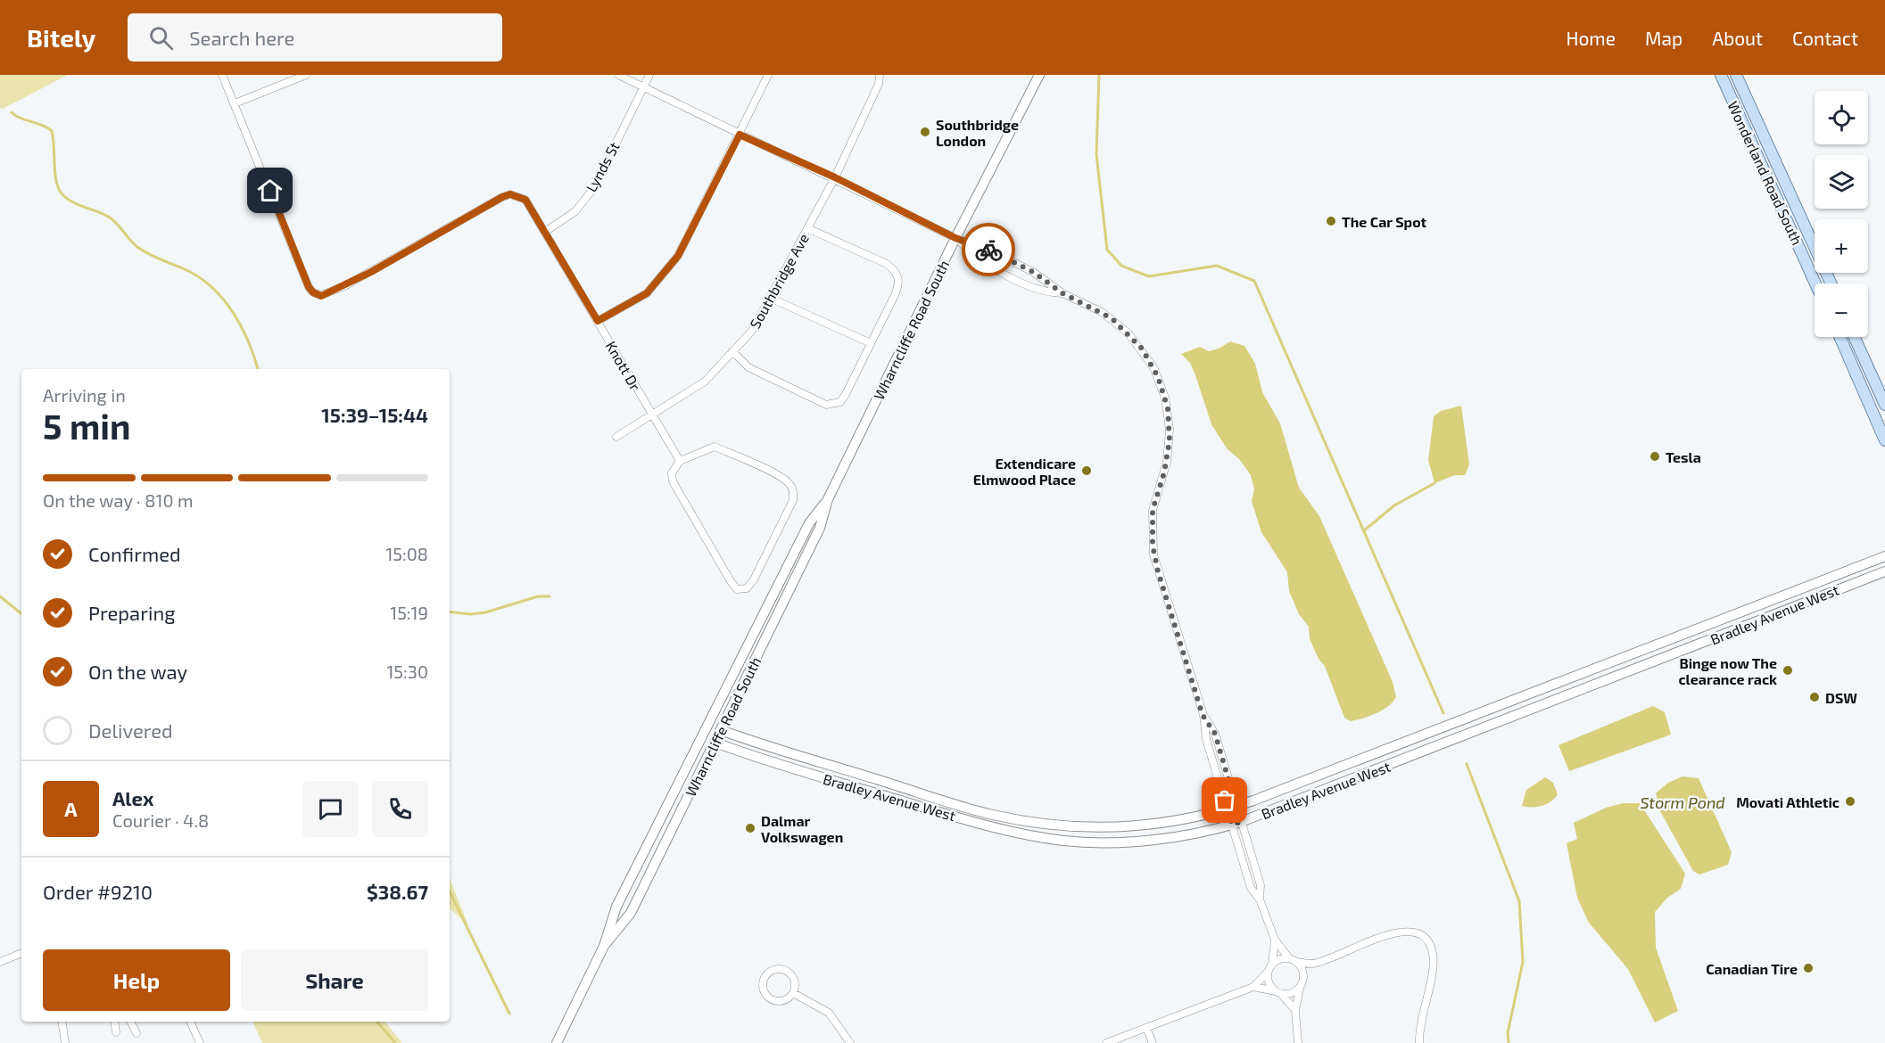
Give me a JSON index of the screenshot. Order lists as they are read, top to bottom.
{
  "streets": {
    "main road": ["Wonderland Road South", "Wharncliffe Road South", "Bradley Avenue West"],
    "street": ["Lynds St", "Southbridge Ave", "Knott Dr"]
  },
  "crossings": [
    ["Lynds St", "Knott Dr"],
    ["Southbridge Ave", "Knott Dr"],
    ["Wharncliffe Road South", "Bradley Avenue West"]
  ],
  "water": ["Storm Pond"],
  "places": [
    "Southbridge London",
    "The Car Spot",
    "Tesla",
    "Extendicare Elmwood Place",
    "Binge now The clearance rack",
    "DSW",
    "Movati Athletic",
    "Dalmar Volkswagen",
    "Canadian Tire"
  ],
  "page": {
    "header": "Bitely",
    "search": "Search here",
    "nav": [
      "Home",
      "Map",
      "About",
      "Contact"
    ],
    "map_buttons": ["+", "−"],
    "heading": ["5 min", "Arriving in", "15:39–15:44"],
    "panel": [
      "Alex",
      "Courier · 4.8",
      "Order #9210",
      "$38.67"
    ],
    "bar": "On the way · 810 m",
    "list": [
      ["Confirmed", "15:08"],
      ["Preparing", "15:19"],
      ["On the way", "15:30"],
      "Delivered"
    ],
    "round": "A",
    "buttons": ["Help", "Share"]
  }
}
